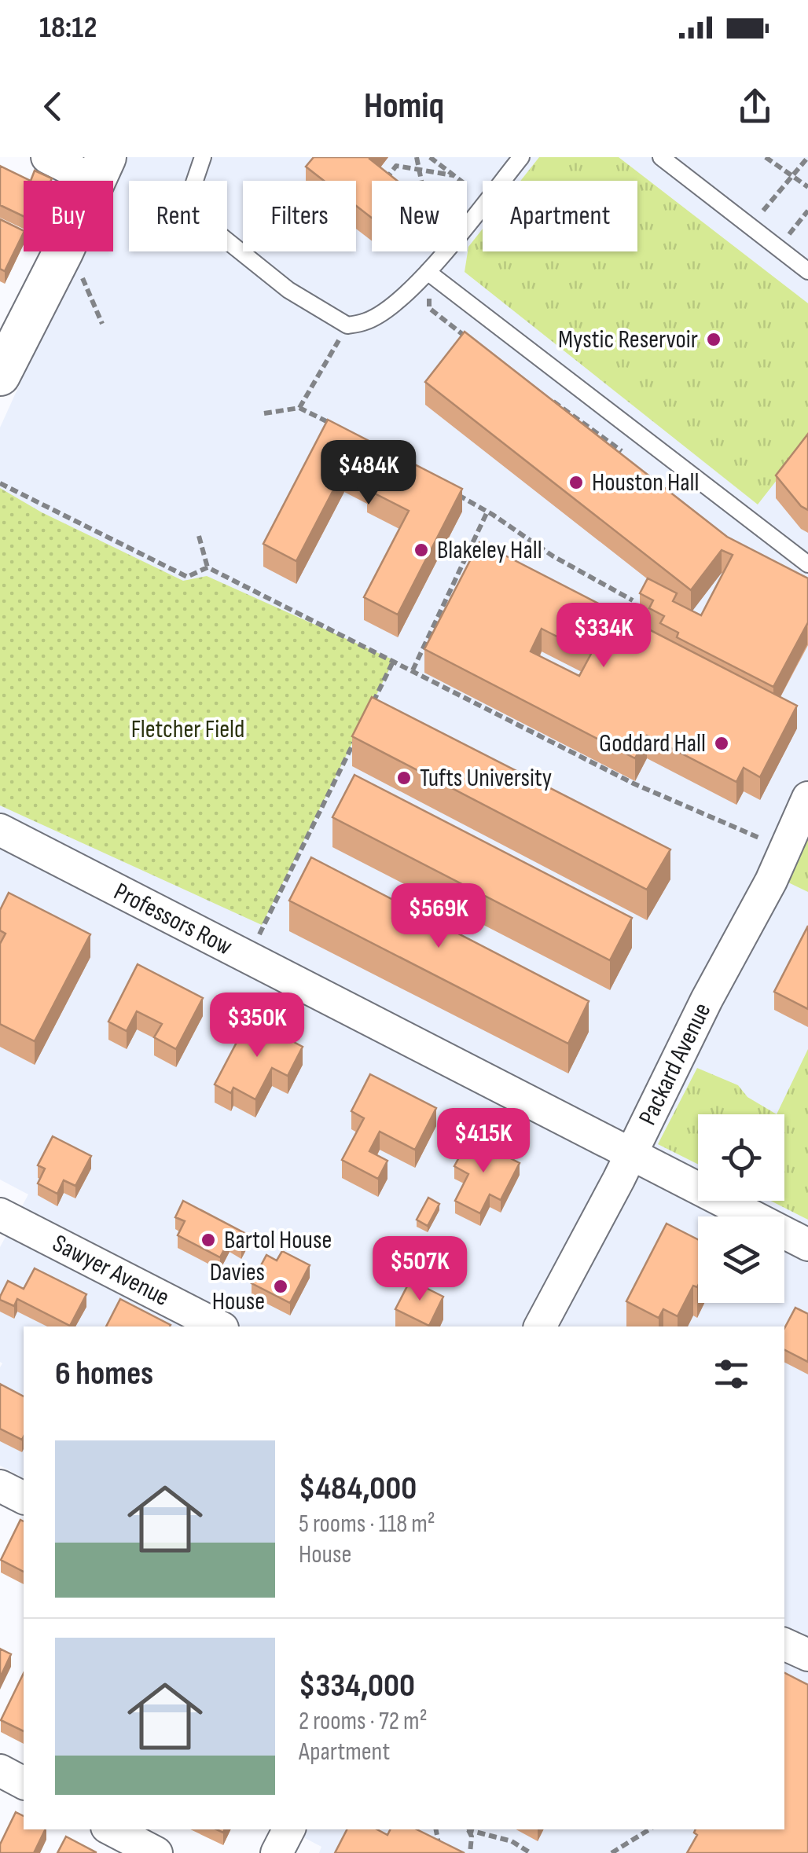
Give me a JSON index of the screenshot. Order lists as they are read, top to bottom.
{
  "streets": {
    "street": ["Professors Row", "Packard Avenue", "Sawyer Avenue"]
  },
  "crossings": [
    ["Professors Row", "Packard Avenue"]
  ],
  "parks": ["Fletcher Field"],
  "places": [
    "Mystic Reservoir",
    "Houston Hall",
    "Blakeley Hall",
    "Goddard Hall",
    "Tufts University",
    "Bartol House",
    "Davies House"
  ],
  "page": {
    "status": "18:12",
    "header": "Homiq",
    "chip": [
      "Buy",
      "Rent",
      "Filters",
      "New",
      "Apartment"
    ],
    "price": [
      "$484K",
      "$334K",
      "$569K",
      "$350K",
      "$415K",
      "$507K"
    ],
    "heading": "6 homes",
    "list": [
      {
        "name": "$484,000",
        "note": "5 rooms · 118 m² · House"
      },
      {
        "name": "$334,000",
        "note": "2 rooms · 72 m² · Apartment"
      }
    ]
  }
}
